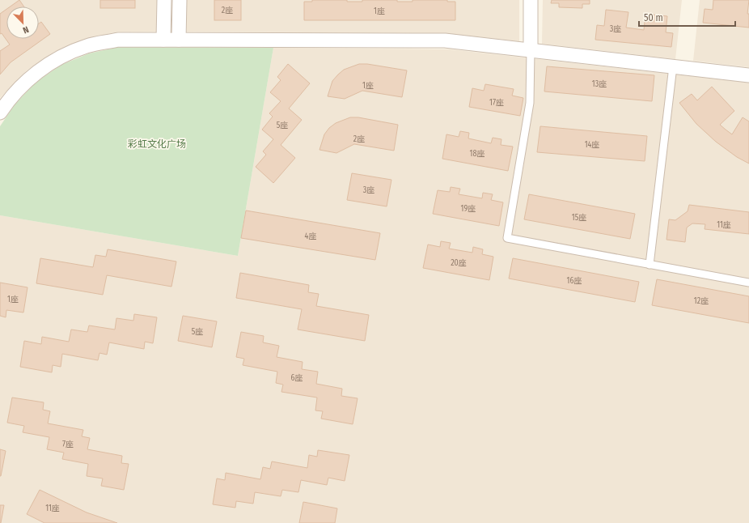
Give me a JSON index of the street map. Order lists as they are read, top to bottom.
{
  "parks": ["彩虹文化广场"],
  "house_numbers": [
    "2座",
    "1座",
    "3座",
    "13座",
    "1座",
    "17座",
    "5座",
    "2座",
    "14座",
    "18座",
    "3座",
    "19座",
    "15座",
    "11座",
    "4座",
    "20座",
    "16座",
    "1座",
    "12座",
    "5座",
    "6座",
    "7座",
    "11座"
  ],
  "scale_bar": "50 m",
  "north": "bottom right"
}
